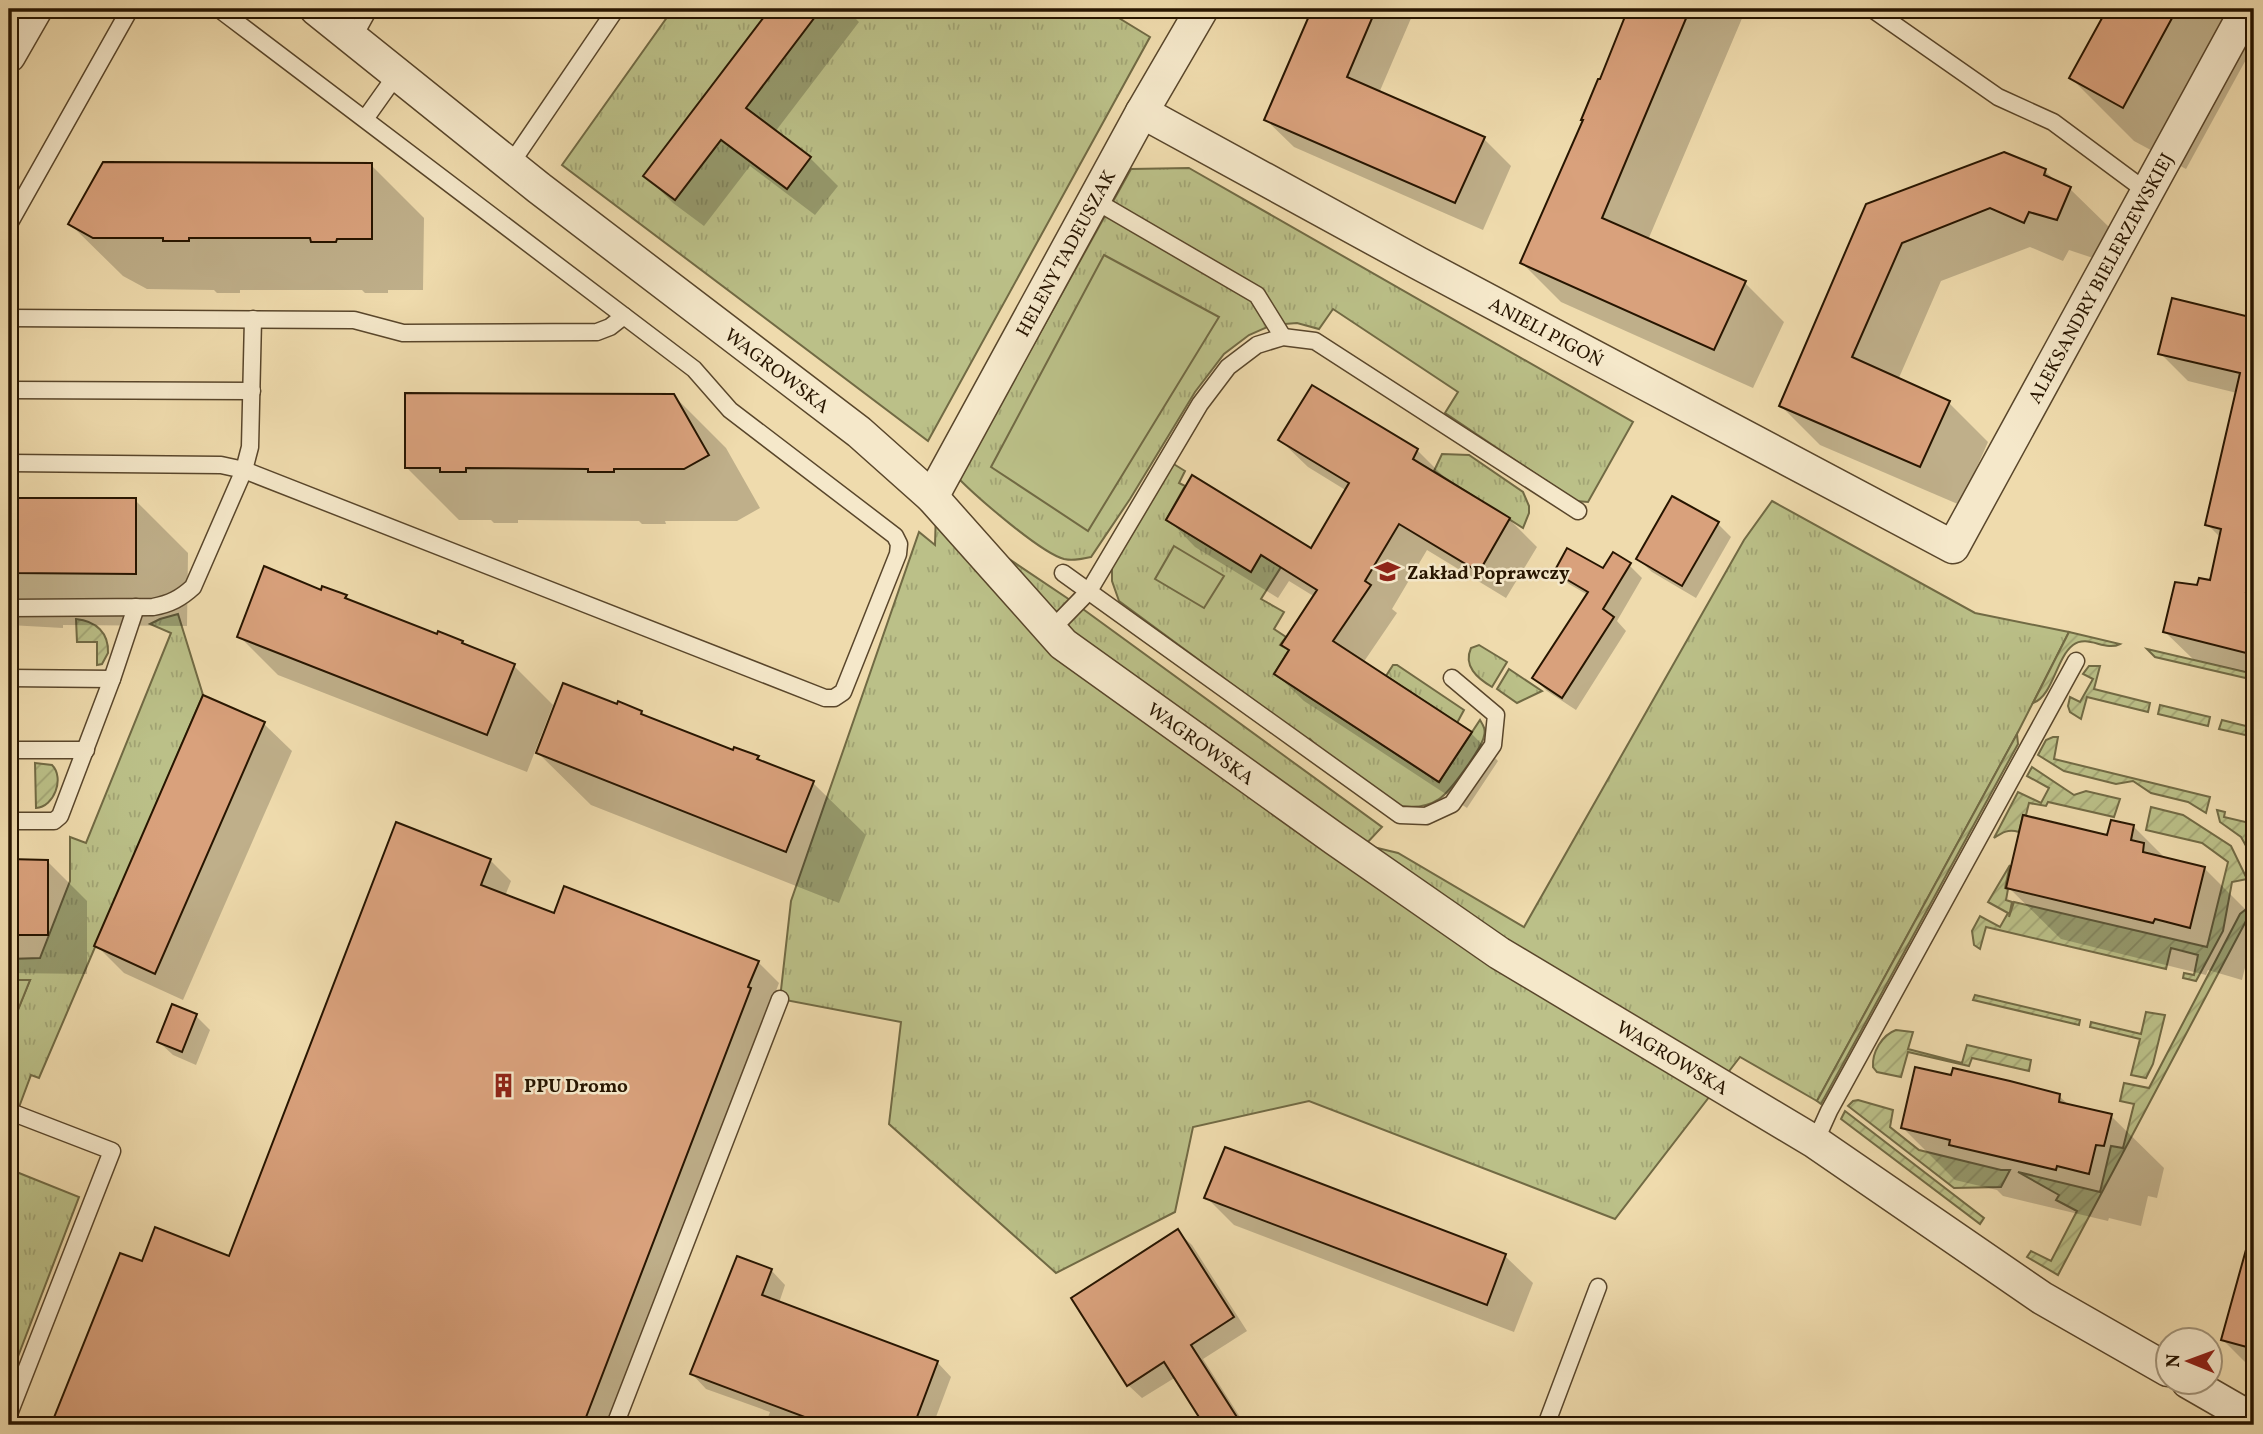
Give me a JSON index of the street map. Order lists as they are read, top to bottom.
{
  "streets": {
    "street": [
      "HELENY TADEUSZAK",
      "ALEKSANDRY BIELERZEWSKIEJ",
      "ANIELI PIGOŃ",
      "WAGROWSKA"
    ]
  },
  "crossings": [
    ["HELENY TADEUSZAK", "ANIELI PIGOŃ"],
    ["HELENY TADEUSZAK", "WAGROWSKA"],
    ["ALEKSANDRY BIELERZEWSKIEJ", "ANIELI PIGOŃ"]
  ],
  "places": {
    "school or university": ["Zakład Poprawczy"],
    "building": ["PPU Dromo"]
  },
  "north": "left"
}
